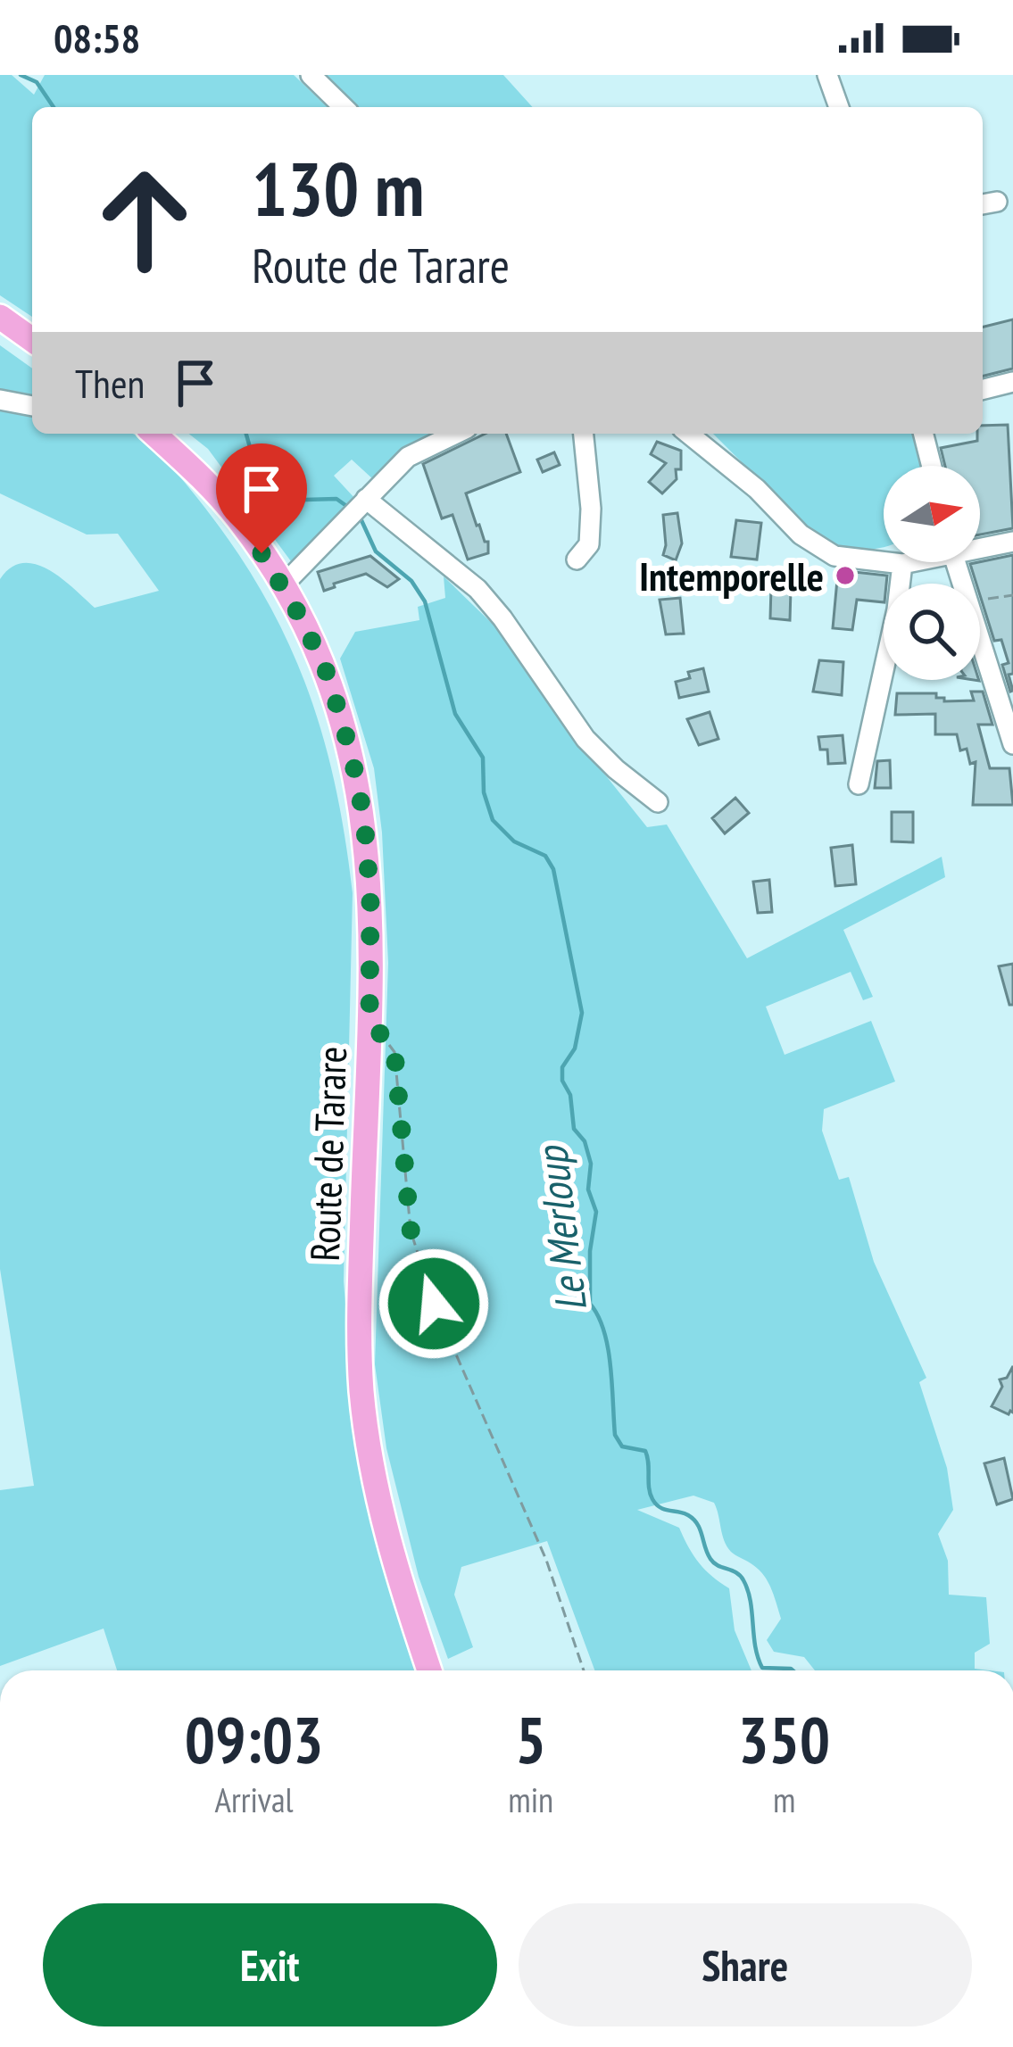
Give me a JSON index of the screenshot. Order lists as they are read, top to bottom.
{
  "streets": {
    "main road": ["Route de Tarare"]
  },
  "water": ["Le Merloup"],
  "places": ["Intemporelle"],
  "north": "right",
  "page": {
    "status": "08:58",
    "turn": ["130 m", "Route de Tarare"],
    "then": "Then",
    "eta": [
      "09:03",
      "Arrival",
      "5",
      "min",
      "350",
      "m"
    ],
    "buttons": ["Exit", "Share"]
  }
}
